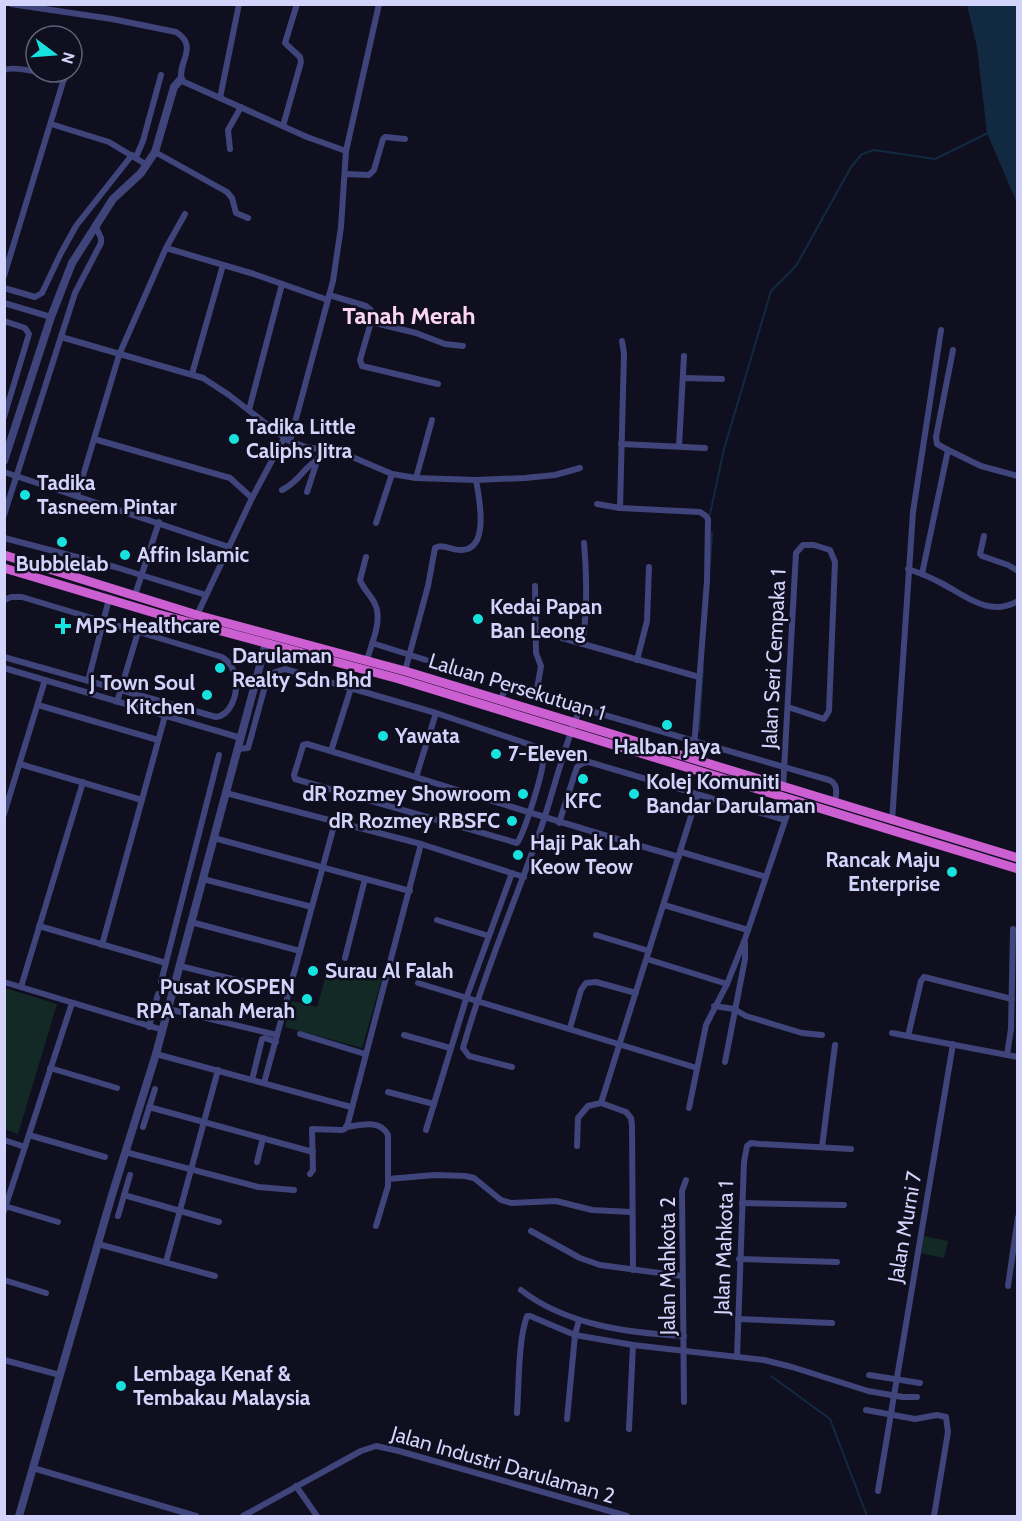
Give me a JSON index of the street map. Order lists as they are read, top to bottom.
{
  "streets": {
    "highway": ["Laluan Persekutuan 1"],
    "street": [
      "Jalan Seri Cempaka 1",
      "Jalan Murni 7",
      "Jalan Mahkota 1",
      "Jalan Mahkota 2",
      "Jalan Industri Darulaman 2"
    ]
  },
  "crossings": [
    ["Jalan Seri Cempaka 1", "Laluan Persekutuan 1"]
  ],
  "districts": ["Tanah Merah"],
  "places": {
    "other": [
      "Tadika Little Caliphs Jitra",
      "Tadika Tasneem Pintar",
      "Bubblelab",
      "Affin Islamic",
      "Kedai Papan Ban Leong",
      "Darulaman Realty Sdn Bhd",
      "J Town Soul Kitchen",
      "Halban Jaya",
      "Yawata",
      "7-Eleven",
      "KFC",
      "dR Rozmey Showroom",
      "Kolej Komuniti Bandar Darulaman",
      "dR Rozmey RBSFC",
      "Haji Pak Lah Keow Teow",
      "Rancak Maju Enterprise",
      "Surau Al Falah",
      "Pusat KOSPEN RPA Tanah Merah",
      "Lembaga Kenaf & Tembakau Malaysia"
    ],
    "health": ["MPS Healthcare"]
  },
  "north": "right"
}
